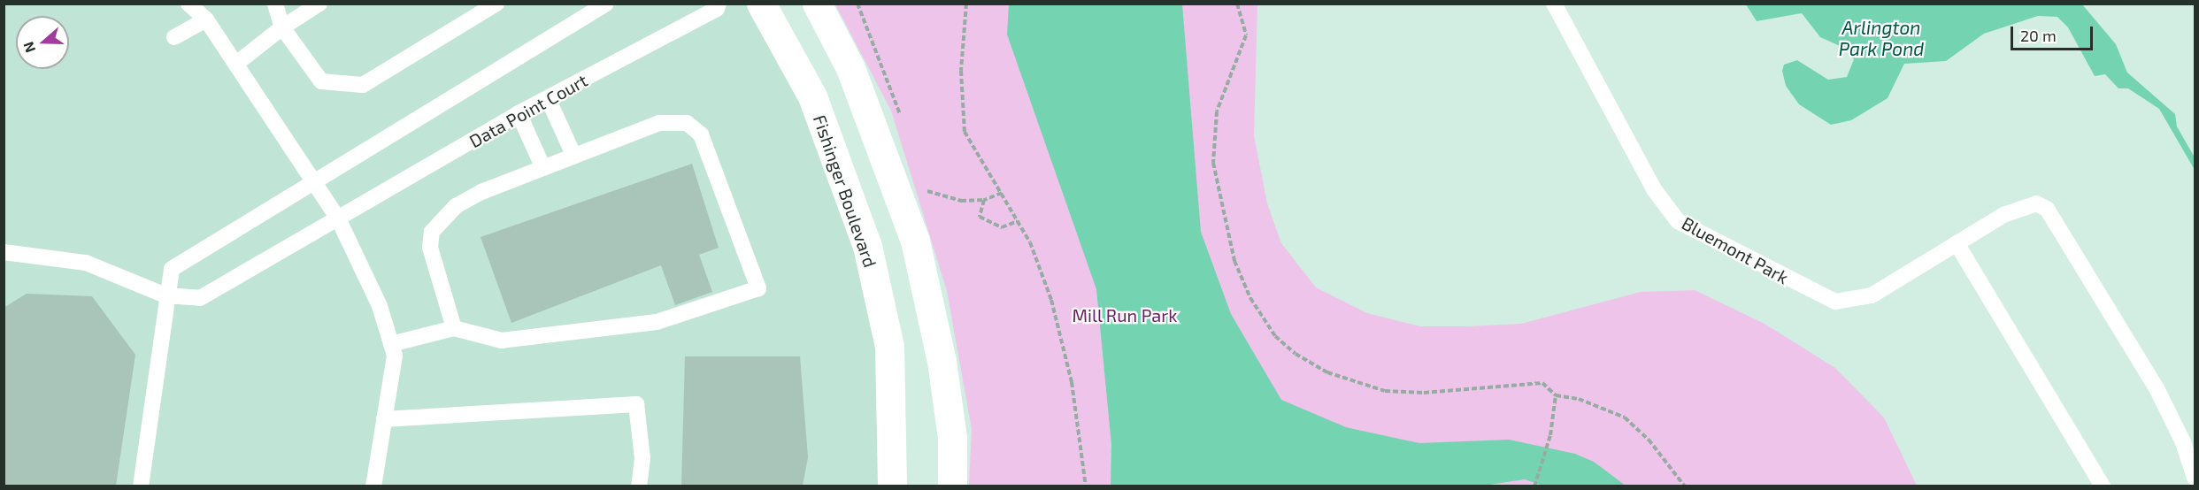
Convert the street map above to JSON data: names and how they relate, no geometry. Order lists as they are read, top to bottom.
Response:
{
  "streets": {
    "main road": ["Fishinger Boulevard"],
    "lane": ["Data Point Court", "Bluemont Park"]
  },
  "water": ["Arlington Park Pond"],
  "parks": ["Mill Run Park"],
  "scale_bar": "20 m",
  "north": "left"
}
